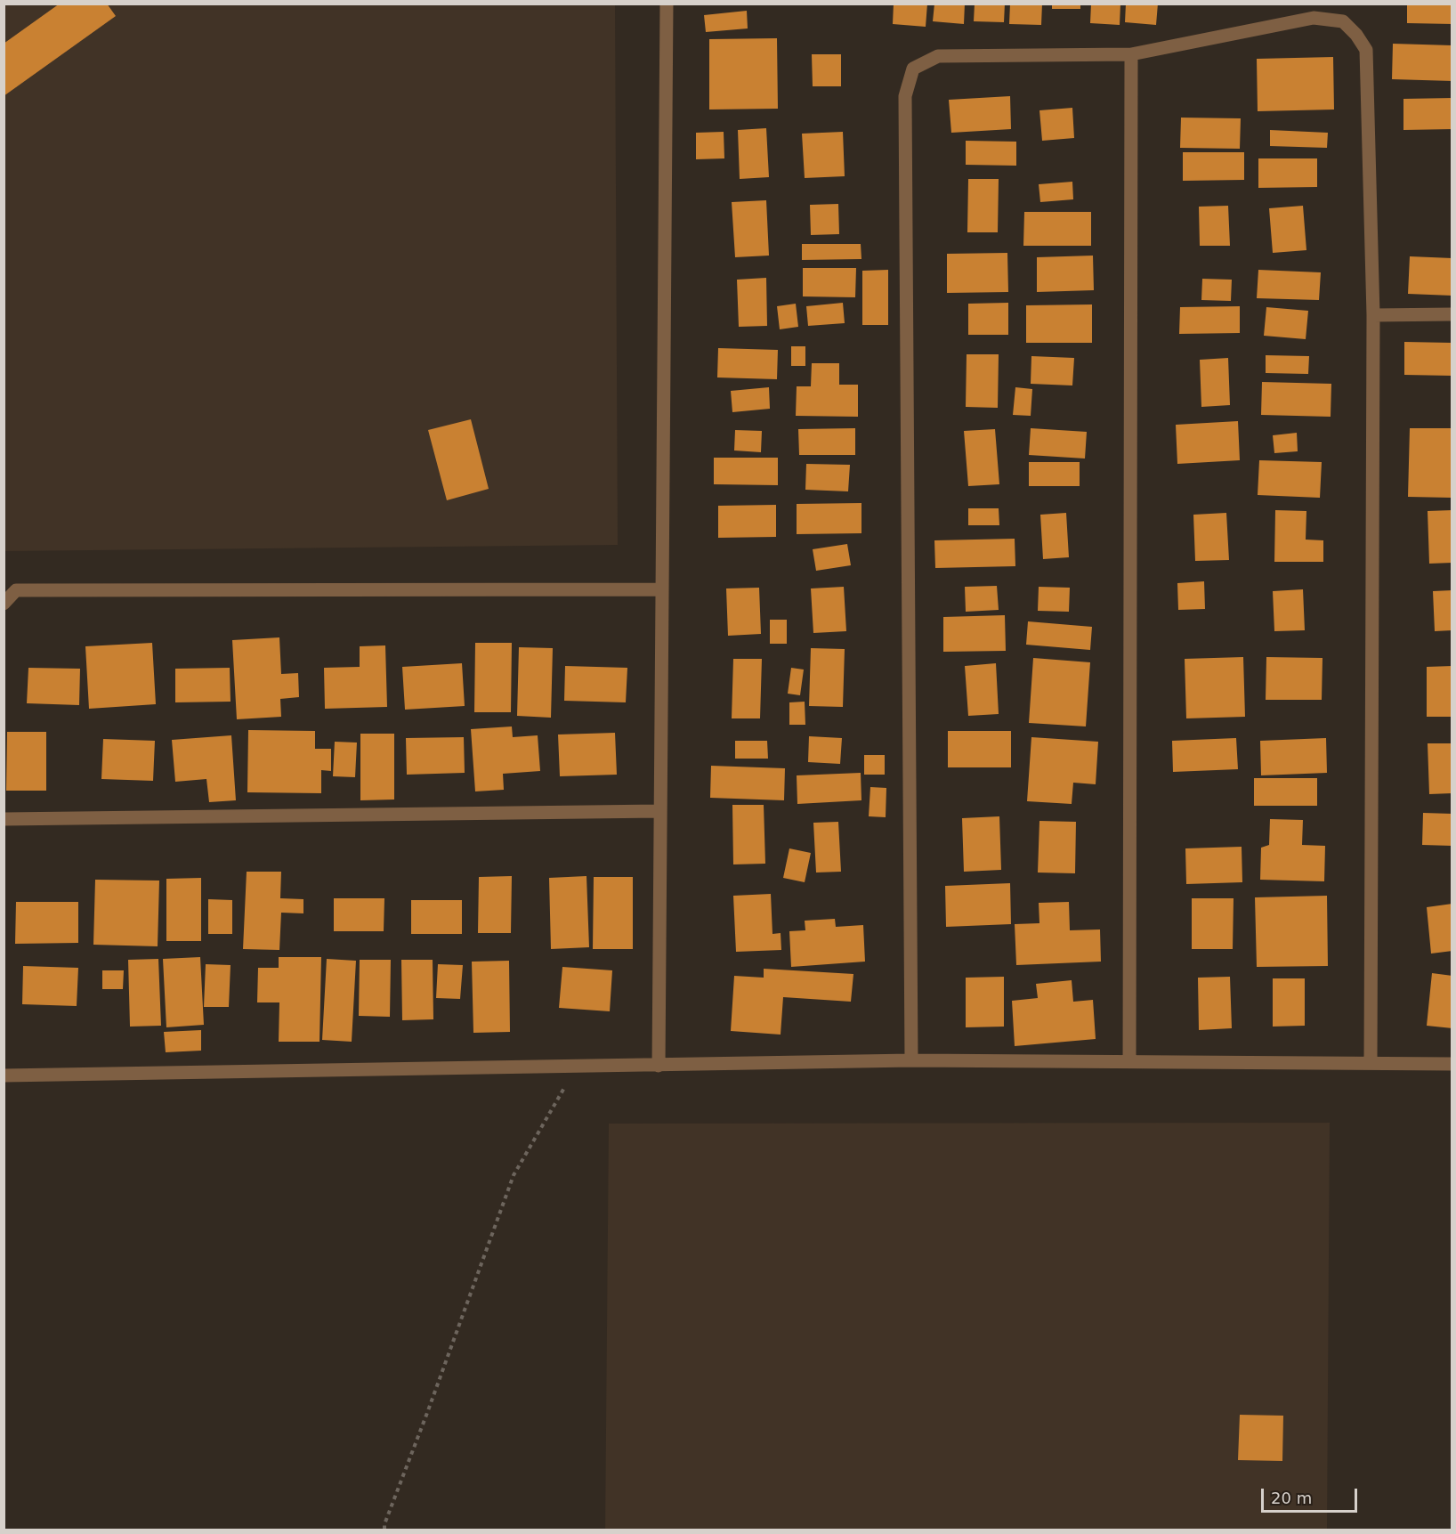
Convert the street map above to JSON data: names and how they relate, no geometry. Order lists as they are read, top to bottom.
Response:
{
  "scale_bar": "20 m"
}
